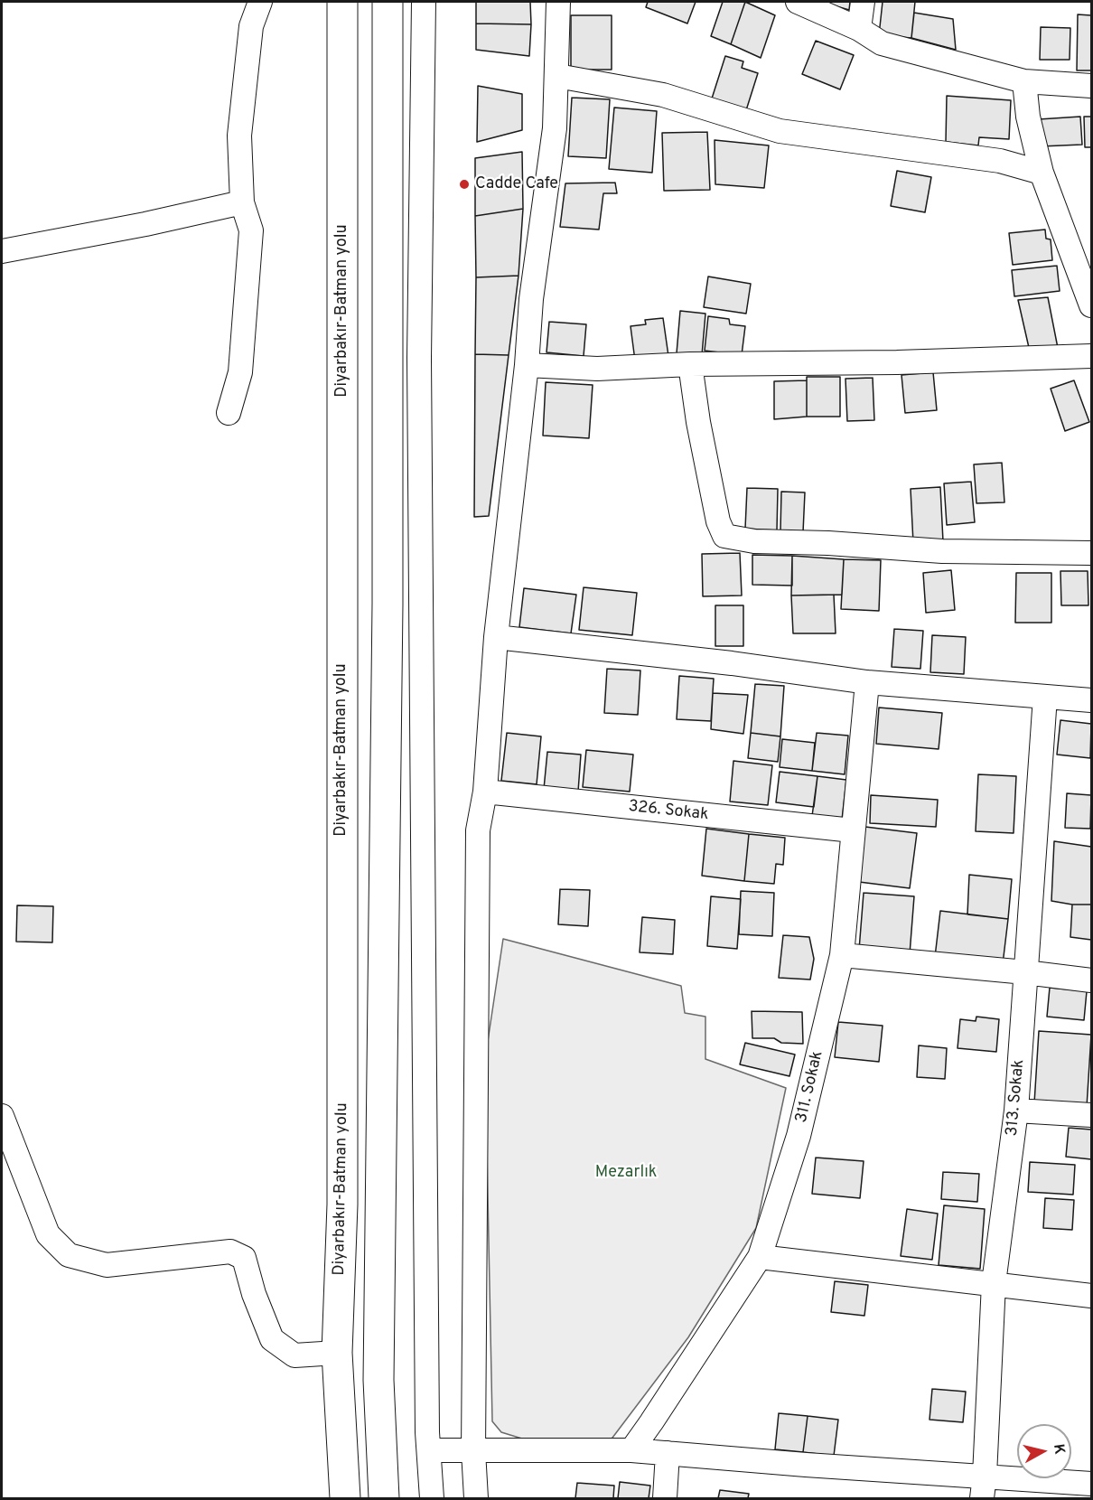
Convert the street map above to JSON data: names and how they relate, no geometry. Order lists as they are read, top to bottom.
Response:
{
  "streets": {
    "highway": ["Diyarbakır-Batman yolu"],
    "street": ["326. Sokak", "311. Sokak", "313. Sokak"]
  },
  "crossings": [
    ["326. Sokak", "311. Sokak"]
  ],
  "parks": ["Mezarlık"],
  "places": ["Cadde Cafe"],
  "north": "right"
}
